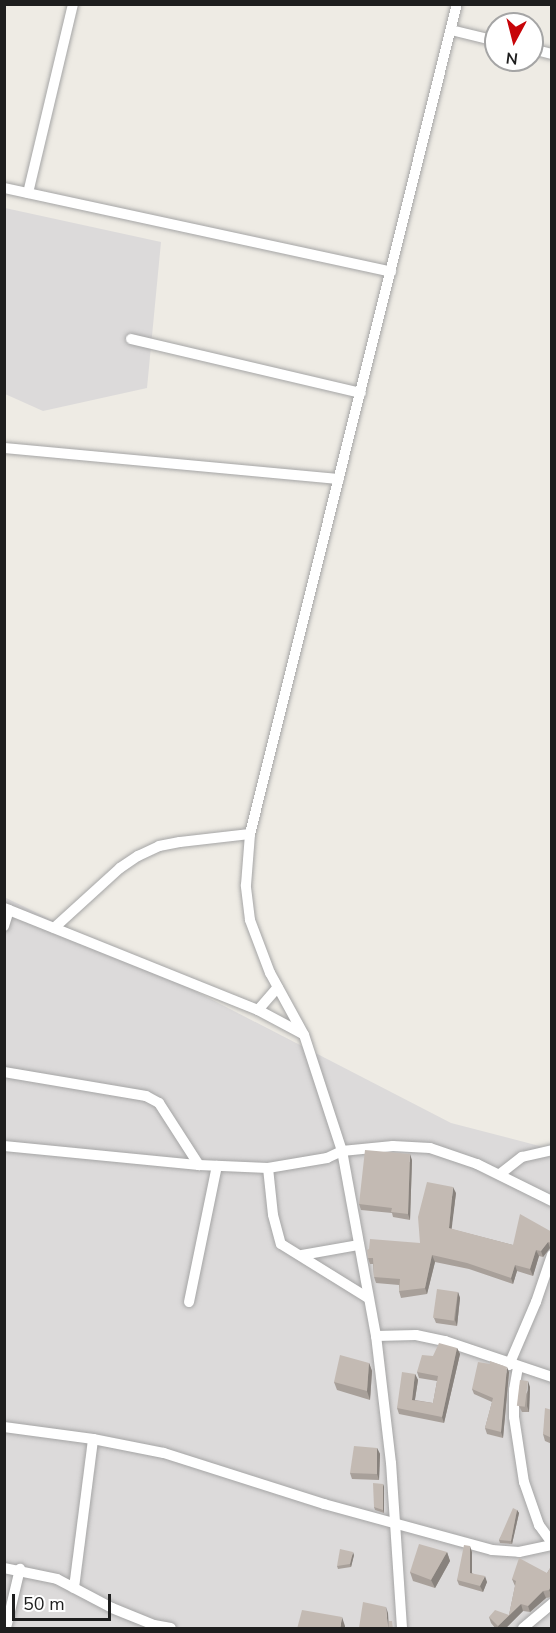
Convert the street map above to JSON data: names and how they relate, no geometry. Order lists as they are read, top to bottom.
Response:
{
  "scale_bar": "50 m",
  "north": "bottom"
}
